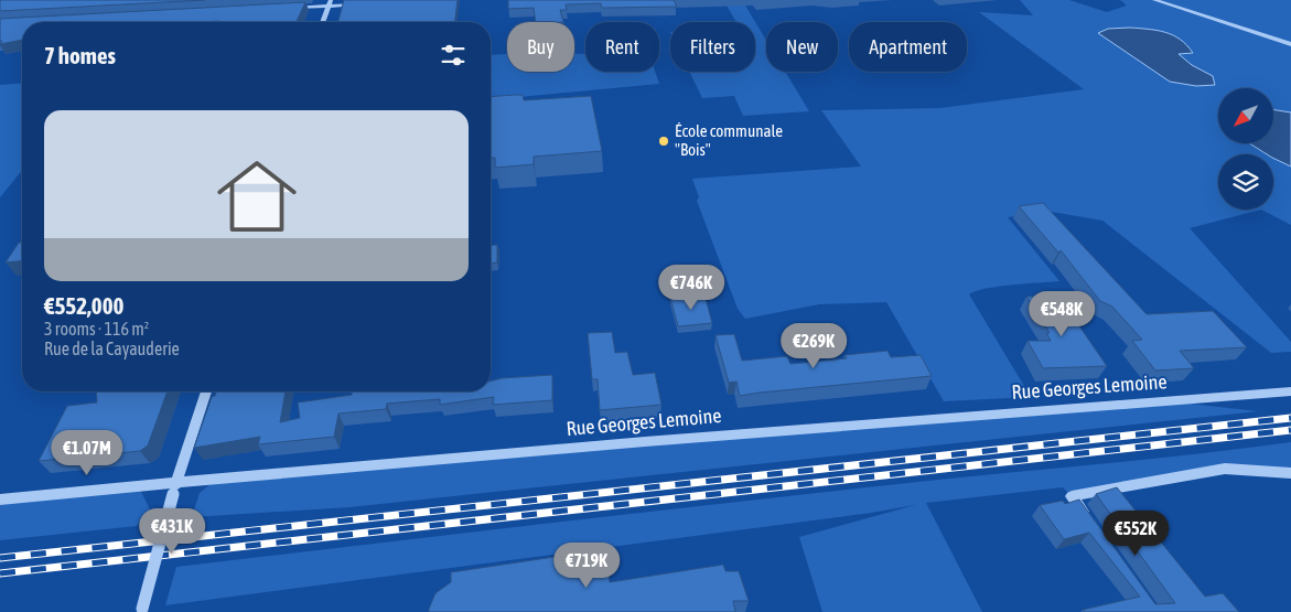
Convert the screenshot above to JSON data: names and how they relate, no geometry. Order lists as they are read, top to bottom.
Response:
{
  "streets": {
    "street": ["Rue Georges Lemoine"]
  },
  "places": ["École communale \"Bois\""],
  "north": "bottom left",
  "page": {
    "chip": [
      "Buy",
      "Rent",
      "Filters",
      "New",
      "Apartment"
    ],
    "heading": "7 homes",
    "list": [
      {
        "name": "€552,000",
        "note": "3 rooms · 116 m² · Rue de la Cayauderie"
      }
    ],
    "price": [
      "€746K",
      "€548K",
      "€269K",
      "€1.07M",
      "€431K",
      "€552K",
      "€719K"
    ]
  }
}
